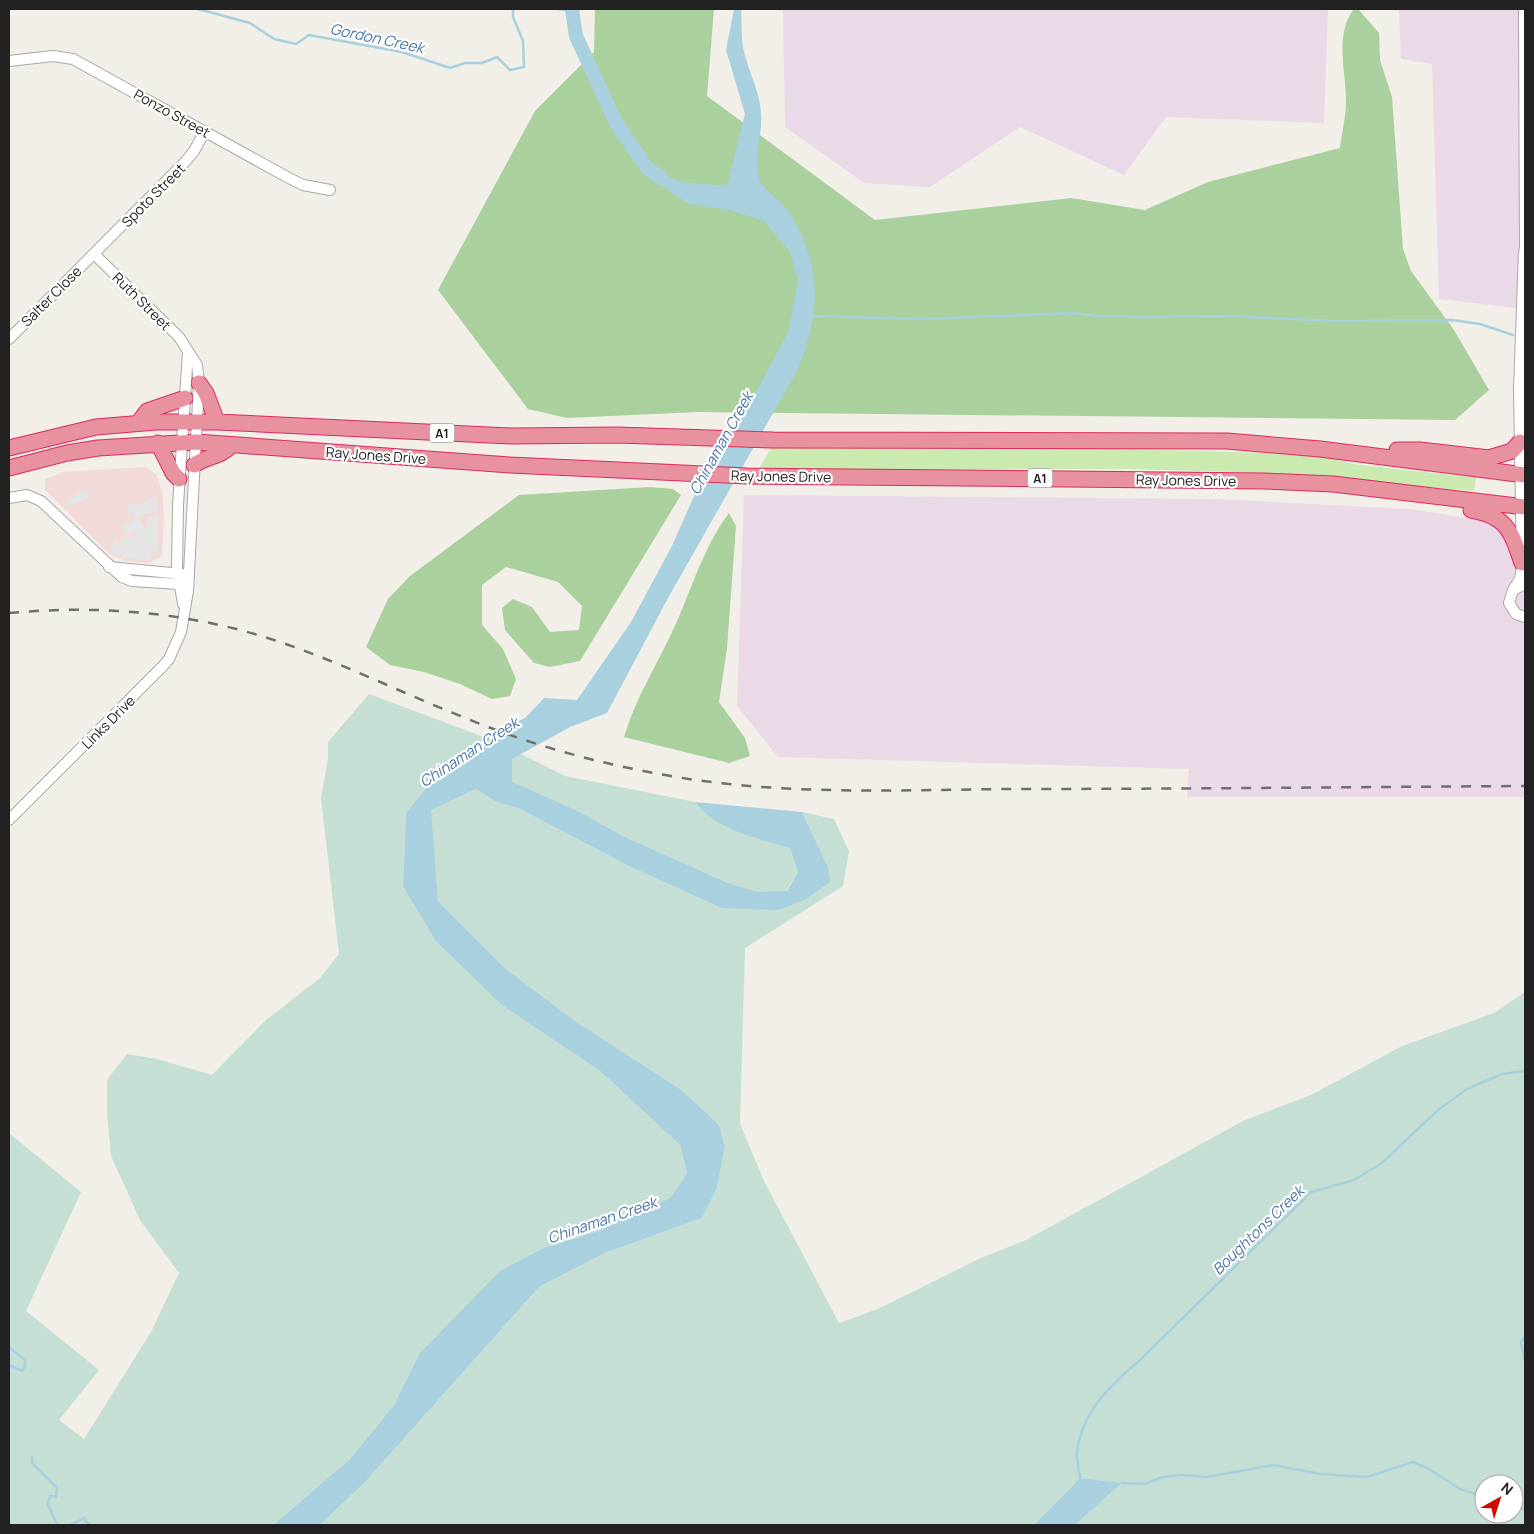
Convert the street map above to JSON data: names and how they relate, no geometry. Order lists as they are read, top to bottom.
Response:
{
  "streets": {
    "highway": ["A1", "Ray Jones Drive"],
    "street": [
      "Ponzo Street",
      "Spoto Street",
      "Salter Close",
      "Ruth Street",
      "Links Drive"
    ]
  },
  "crossings": [
    ["Ponzo Street", "Spoto Street"],
    ["Spoto Street", "Salter Close"],
    ["Spoto Street", "Ruth Street"],
    ["Salter Close", "Ruth Street"],
    ["Ruth Street", "Ray Jones Drive"],
    ["Ruth Street", "Links Drive"],
    ["Ray Jones Drive", "Links Drive"]
  ],
  "water": ["Gordon Creek", "Chinaman Creek", "Boughtons Creek"],
  "north": "top right"
}
